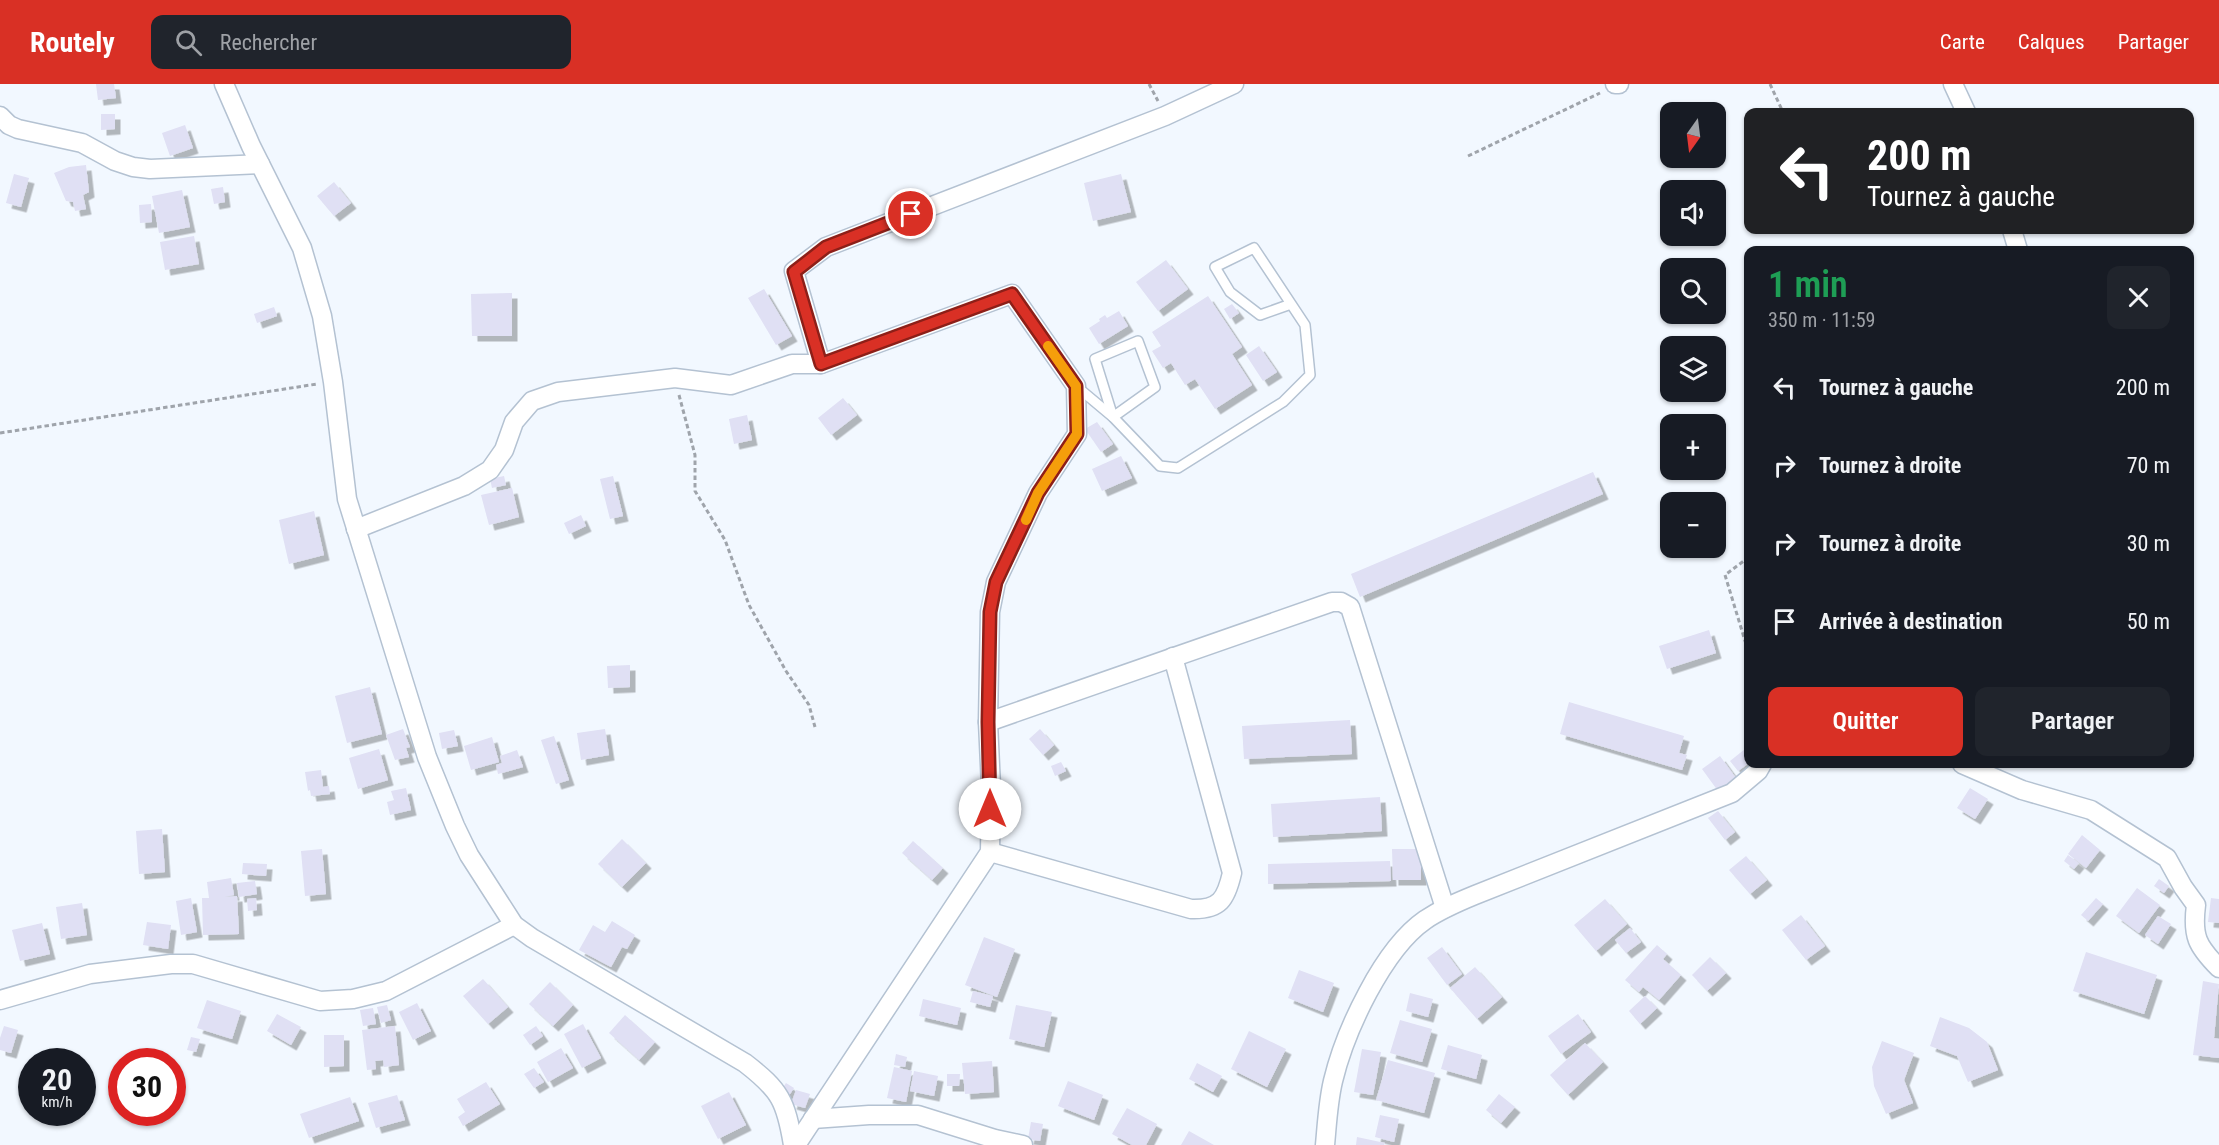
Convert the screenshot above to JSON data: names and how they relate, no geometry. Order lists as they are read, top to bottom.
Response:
{
  "north": "bottom",
  "page": {
    "header": "Routely",
    "search": "Rechercher",
    "nav": ["Carte", "Calques", "Partager"],
    "map_buttons": ["+", "−"],
    "turn": ["200 m", "Tournez à gauche"],
    "heading": ["1 min", "350 m · 11:59"],
    "list": [
      {
        "name": "Tournez à gauche",
        "value": "200 m"
      },
      {
        "name": "Tournez à droite",
        "value": "70 m"
      },
      {
        "name": "Tournez à droite",
        "value": "30 m"
      },
      {
        "name": "Arrivée à destination",
        "value": "50 m"
      }
    ],
    "buttons": ["Quitter", "Partager"],
    "speed": "20 km/h",
    "limit": "30"
  }
}
